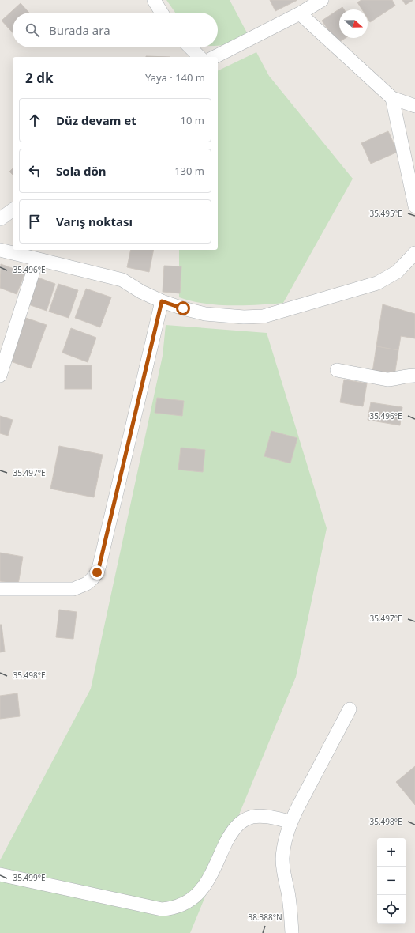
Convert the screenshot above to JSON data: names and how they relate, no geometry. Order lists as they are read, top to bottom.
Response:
{
  "north": "right",
  "page": {
    "search": "Burada ara",
    "heading": ["2 dk", "Yaya · 140 m"],
    "list": [
      ["Düz devam et", "10 m"],
      ["Sola dön", "130 m"],
      "Varış noktası"
    ],
    "map_buttons": ["+", "−"]
  },
  "coordinates": [
    "35.495°E",
    "35.496°E",
    "35.497°E",
    "35.498°E",
    "35.499°E",
    "38.388°N"
  ]
}
